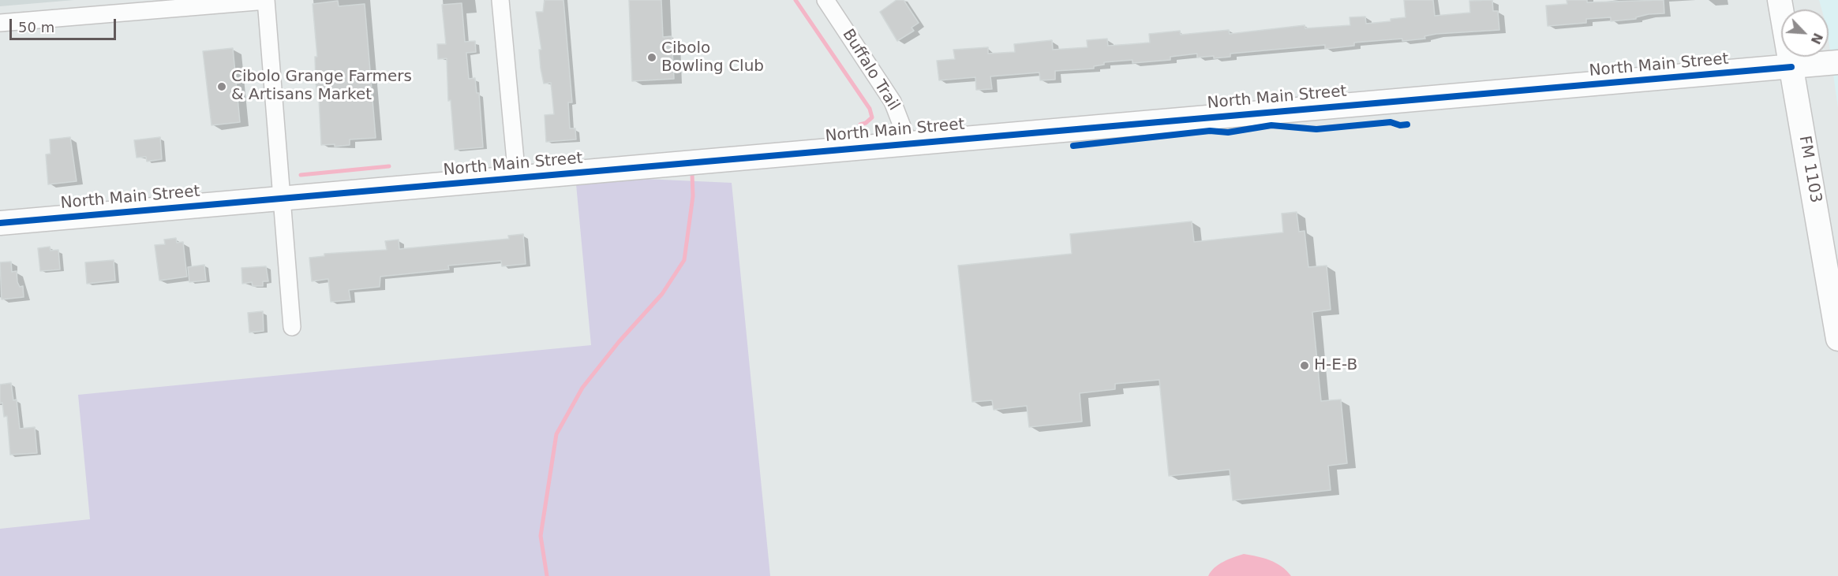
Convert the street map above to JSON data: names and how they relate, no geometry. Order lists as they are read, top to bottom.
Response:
{
  "streets": {
    "street": ["North Main Street", "Buffalo Trail", "FM 1103"]
  },
  "crossings": [
    ["North Main Street", "Buffalo Trail"],
    ["North Main Street", "FM 1103"]
  ],
  "places": ["Cibolo Bowling Club", "Cibolo Grange Farmers & Artisans Market", "H-E-B"],
  "scale_bar": "50 m",
  "north": "bottom right"
}
